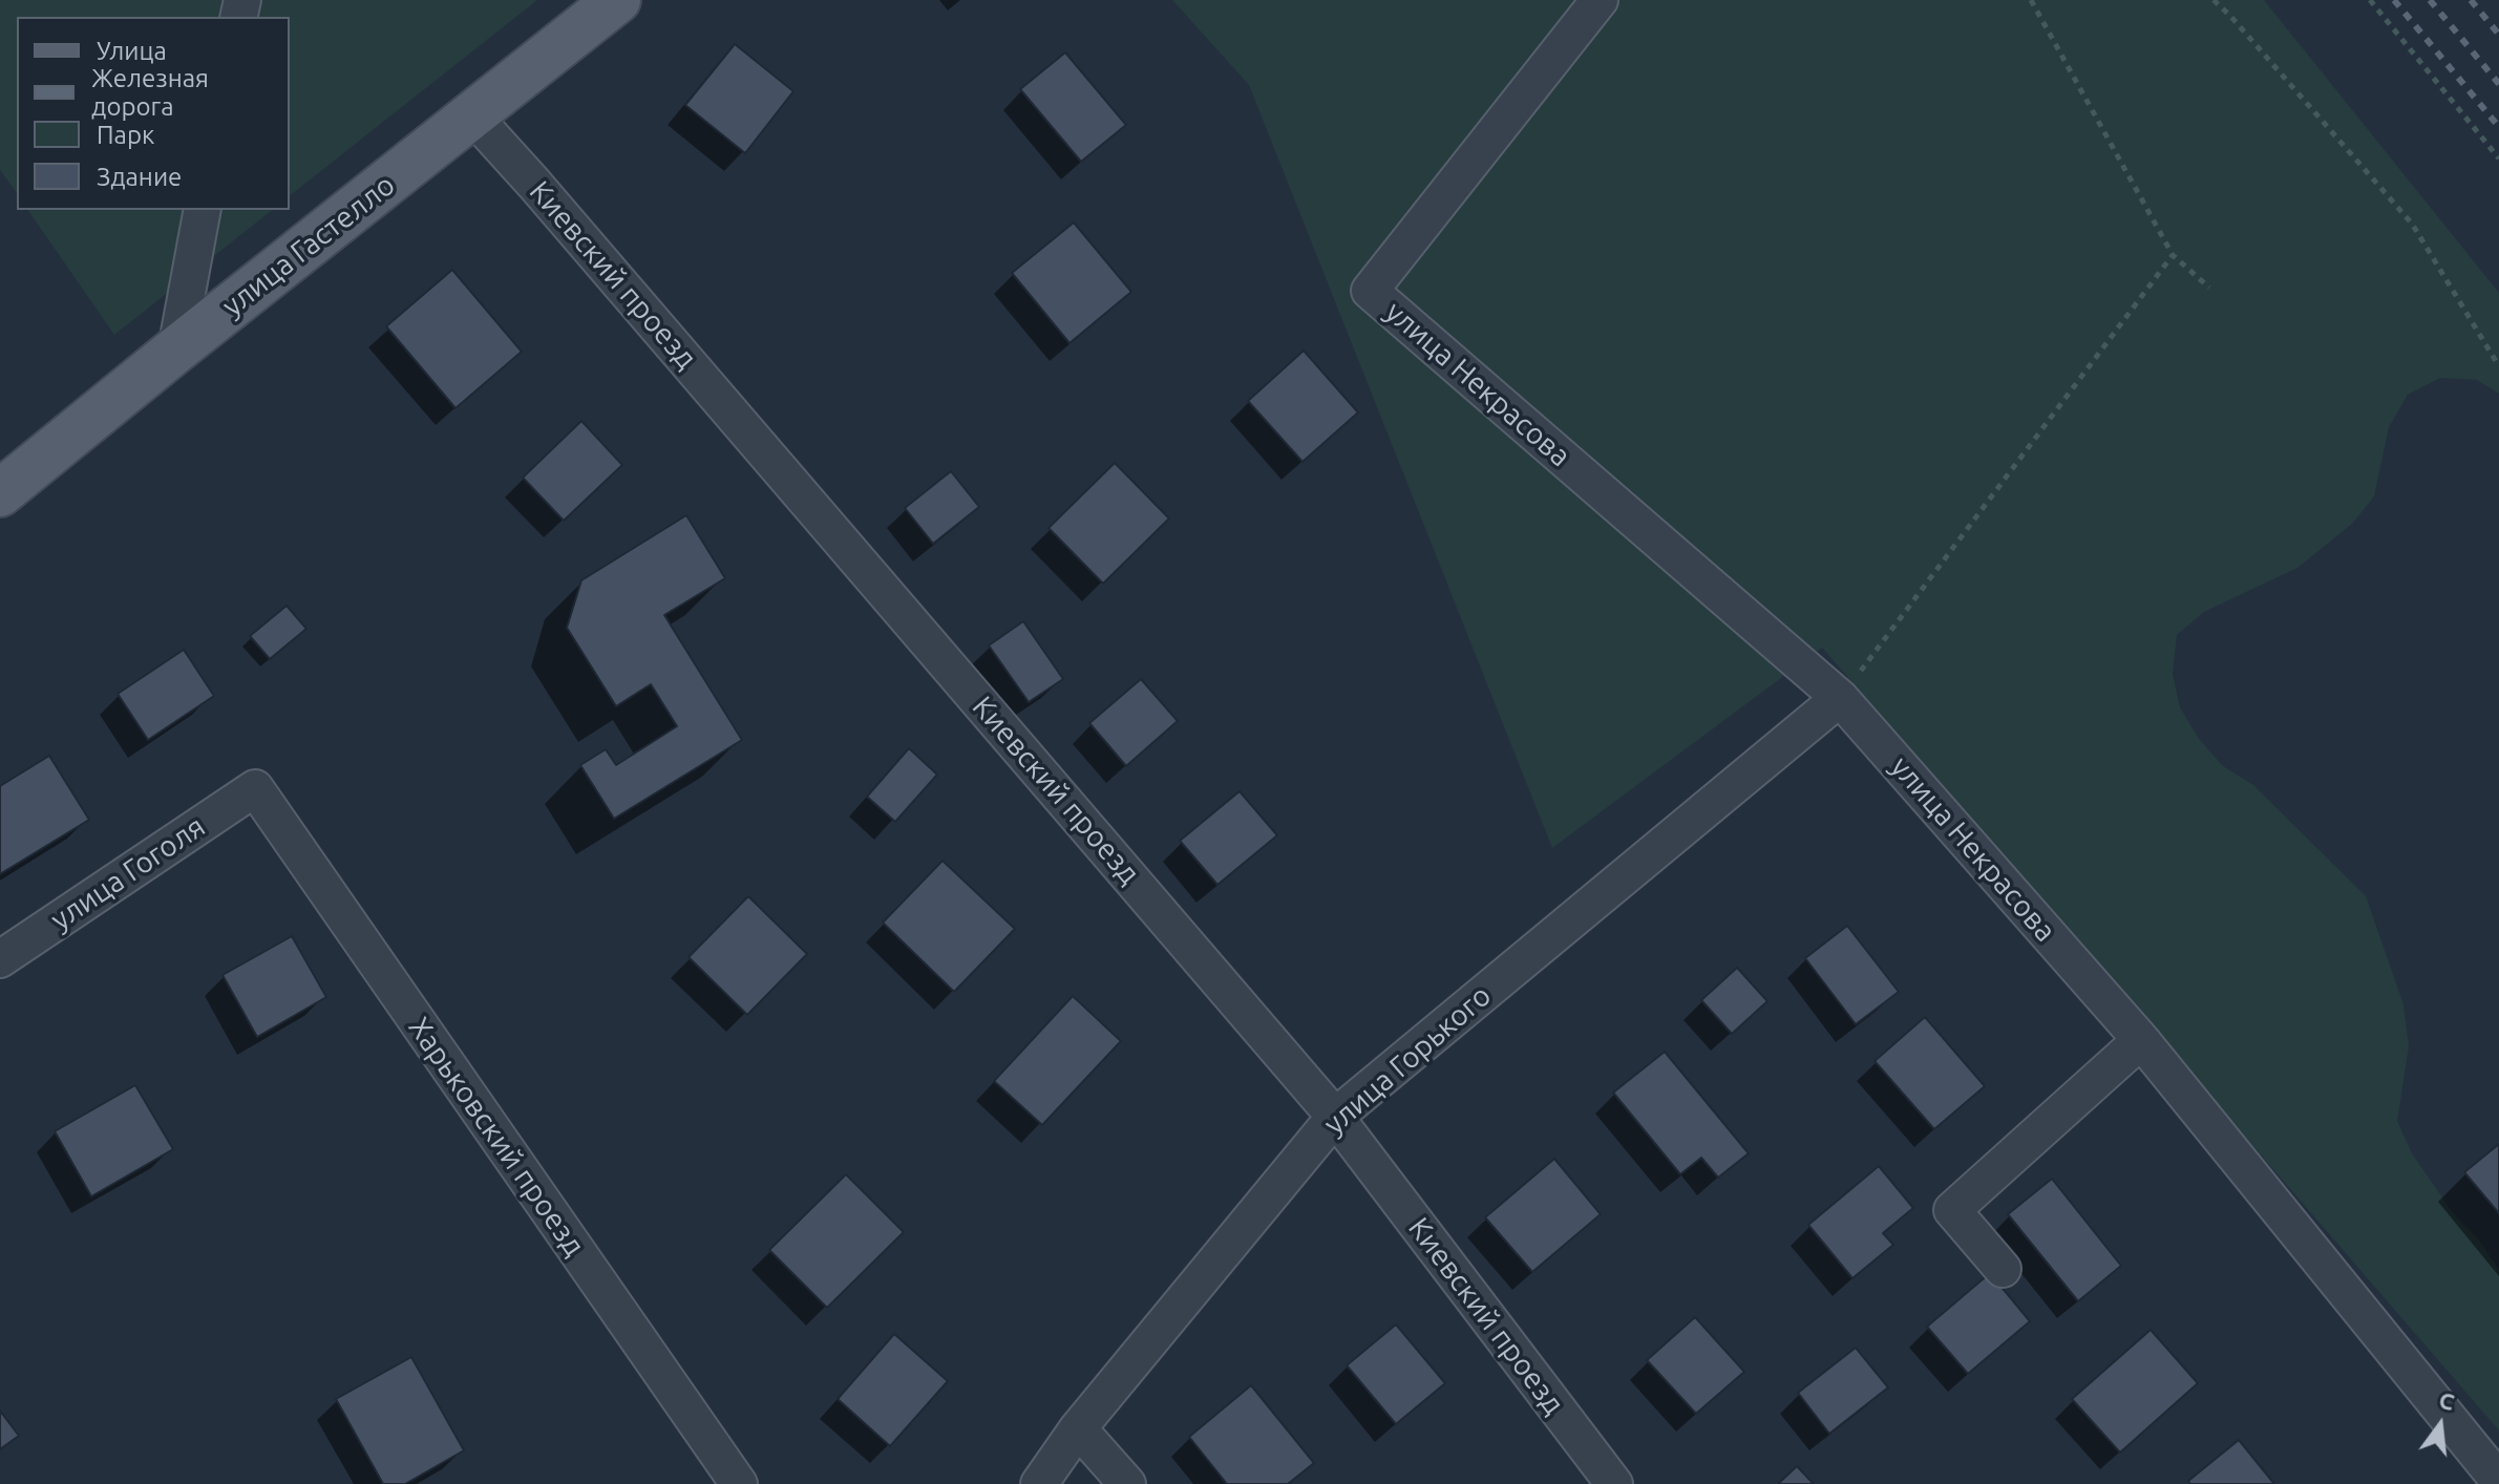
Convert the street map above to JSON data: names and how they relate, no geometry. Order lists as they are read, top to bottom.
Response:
{
  "streets": {
    "main road": ["улица Гастелло"],
    "street": [
      "Киевский проезд",
      "улица Некрасова",
      "улица Гоголя",
      "улица Горького",
      "Харьковский проезд"
    ]
  },
  "crossings": [
    ["улица Гастелло", "Киевский проезд"],
    ["Киевский проезд", "улица Горького"],
    ["улица Некрасова", "улица Горького"],
    ["улица Гоголя", "Харьковский проезд"]
  ],
  "legend": [
    "Улица",
    "Железная дорога",
    "Парк",
    "Здание"
  ],
  "north": "top"
}
